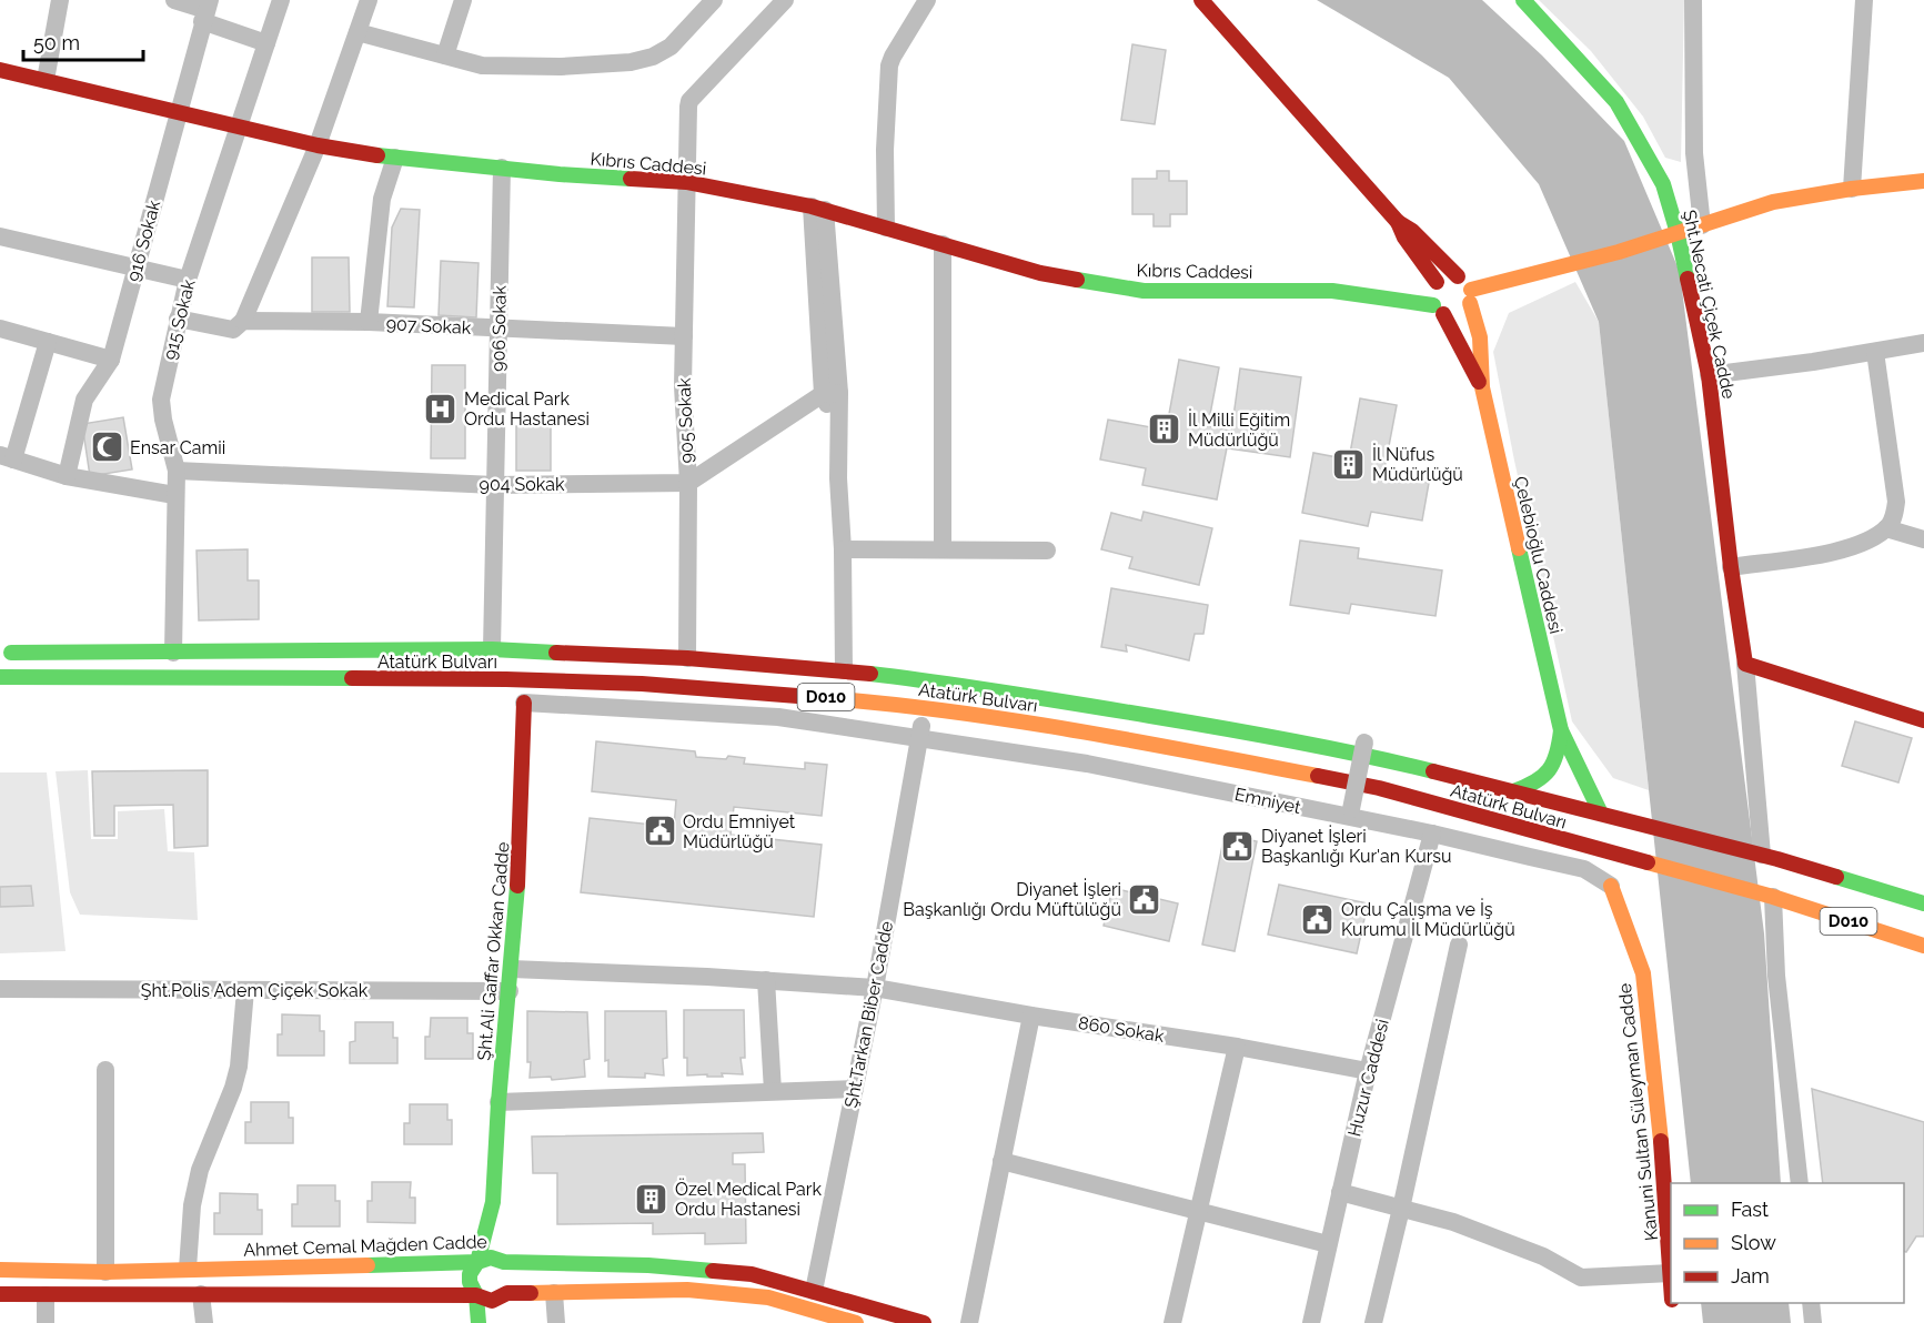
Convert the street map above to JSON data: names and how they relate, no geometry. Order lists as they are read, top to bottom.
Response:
{
  "streets": {
    "main road": [
      "Kıbrıs Caddesi",
      "Şht.Necati Çiçek Cadde",
      "Çelebioğlu Caddesi",
      "Atatürk Bulvarı",
      "D010",
      "Şht.Ali Gaffar Okkan Cadde",
      "Kanuni Sultan Süleyman Cadde",
      "Ahmet Cemal Mağden Cadde"
    ],
    "street": [
      "916 Sokak",
      "915 Sokak",
      "907 Sokak",
      "906 Sokak",
      "905 Sokak",
      "904 Sokak",
      "Emniyet",
      "Şht.Polis Adem Çiçek Sokak",
      "Şht.Tarkan Biber Cadde",
      "860 Sokak",
      "Huzur Caddesi"
    ]
  },
  "crossings": [
    ["Kıbrıs Caddesi", "916 Sokak"],
    ["Kıbrıs Caddesi", "915 Sokak"],
    ["Kıbrıs Caddesi", "906 Sokak"],
    ["Kıbrıs Caddesi", "905 Sokak"],
    ["Kıbrıs Caddesi", "Çelebioğlu Caddesi"],
    ["915 Sokak", "907 Sokak"],
    ["915 Sokak", "904 Sokak"],
    ["915 Sokak", "Atatürk Bulvarı"],
    ["907 Sokak", "906 Sokak"],
    ["907 Sokak", "905 Sokak"],
    ["906 Sokak", "904 Sokak"],
    ["906 Sokak", "Atatürk Bulvarı"],
    ["905 Sokak", "904 Sokak"],
    ["905 Sokak", "Atatürk Bulvarı"],
    ["Atatürk Bulvarı", "Şht.Tarkan Biber Cadde"],
    ["Emniyet", "Şht.Ali Gaffar Okkan Cadde"],
    ["Emniyet", "Şht.Tarkan Biber Cadde"],
    ["Emniyet", "Huzur Caddesi"],
    ["Emniyet", "Kanuni Sultan Süleyman Cadde"],
    ["Şht.Ali Gaffar Okkan Cadde", "Şht.Polis Adem Çiçek Sokak"],
    ["Şht.Ali Gaffar Okkan Cadde", "860 Sokak"],
    ["Şht.Ali Gaffar Okkan Cadde", "Ahmet Cemal Mağden Cadde"],
    ["Şht.Tarkan Biber Cadde", "860 Sokak"],
    ["Şht.Tarkan Biber Cadde", "Ahmet Cemal Mağden Cadde"],
    ["860 Sokak", "Huzur Caddesi"]
  ],
  "places": {
    "hospital": ["Medical Park Ordu Hastanesi"],
    "building": ["İl Milli Eğitim Müdürlüğü", "İl Nüfus Müdürlüğü", "Özel Medical Park Ordu Hastanesi"],
    "mosque": ["Ensar Camii"],
    "public building": [
      "Ordu Emniyet Müdürlüğü",
      "Diyanet İşleri Başkanlığı Kur'an Kursu",
      "Diyanet İşleri Başkanlığı Ordu Müftülüğü",
      "Ordu Çalışma ve İş Kurumu İl Müdürlüğü"
    ]
  },
  "legend": ["Fast", "Slow", "Jam"],
  "scale_bar": "50 m"
}
